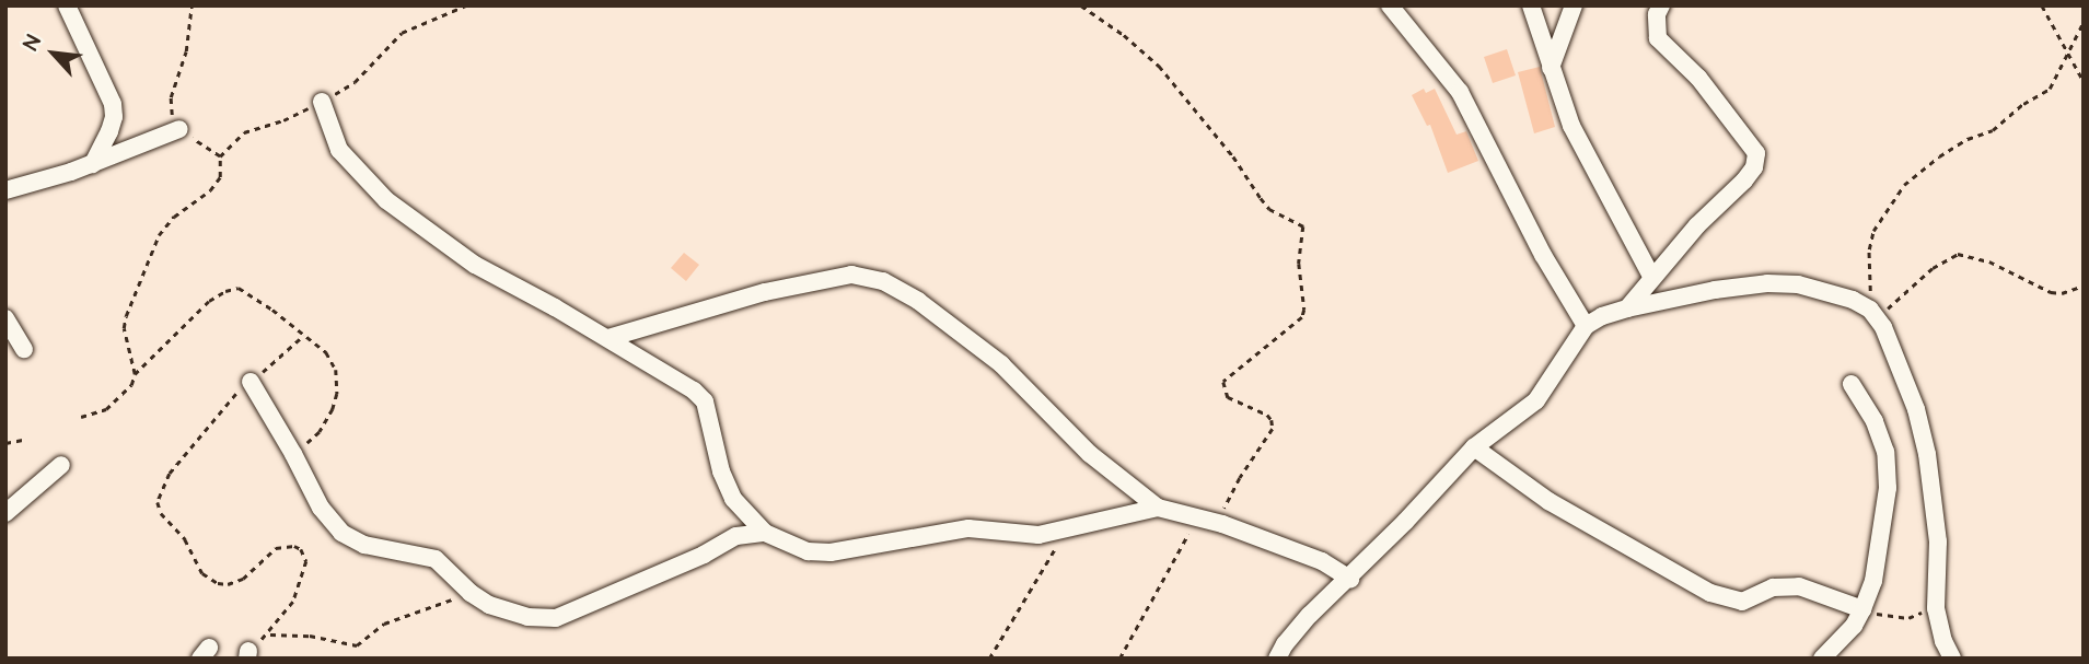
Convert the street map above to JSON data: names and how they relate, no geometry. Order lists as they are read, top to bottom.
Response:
{
  "north": "top left"
}
